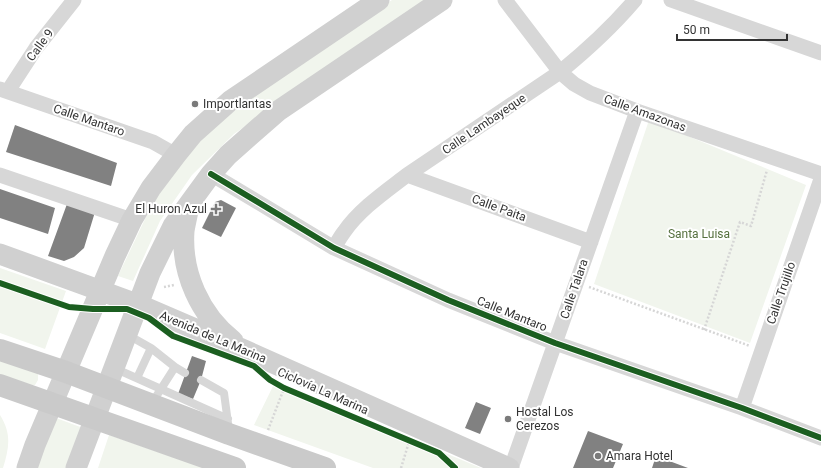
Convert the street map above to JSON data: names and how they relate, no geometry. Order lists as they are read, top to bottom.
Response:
{
  "streets": {
    "main road": ["Avenida de La Marina"],
    "street": [
      "Calle 9",
      "Calle Amazonas",
      "Calle Mantaro",
      "Calle Lambayeque",
      "Calle Paita",
      "Calle Talara",
      "Calle Trujillo"
    ],
    "cycle path": ["Ciclovía La Marina"]
  },
  "crossings": [
    ["Calle 9", "Calle Mantaro"],
    ["Calle Amazonas", "Calle Lambayeque"],
    ["Calle Amazonas", "Calle Talara"],
    ["Calle Mantaro", "Calle Lambayeque"],
    ["Calle Mantaro", "Calle Talara"],
    ["Calle Mantaro", "Calle Trujillo"],
    ["Calle Lambayeque", "Calle Paita"],
    ["Calle Paita", "Calle Talara"],
    ["Calle Talara", "Avenida de La Marina"],
    ["Avenida de La Marina", "Ciclovía La Marina"]
  ],
  "parks": ["Santa Luisa"],
  "places": {
    "other": ["Importlantas", "Hostal Los Cerezos", "Amara Hotel"],
    "health": ["El Huron Azul"]
  },
  "scale_bar": "50 m"
}
